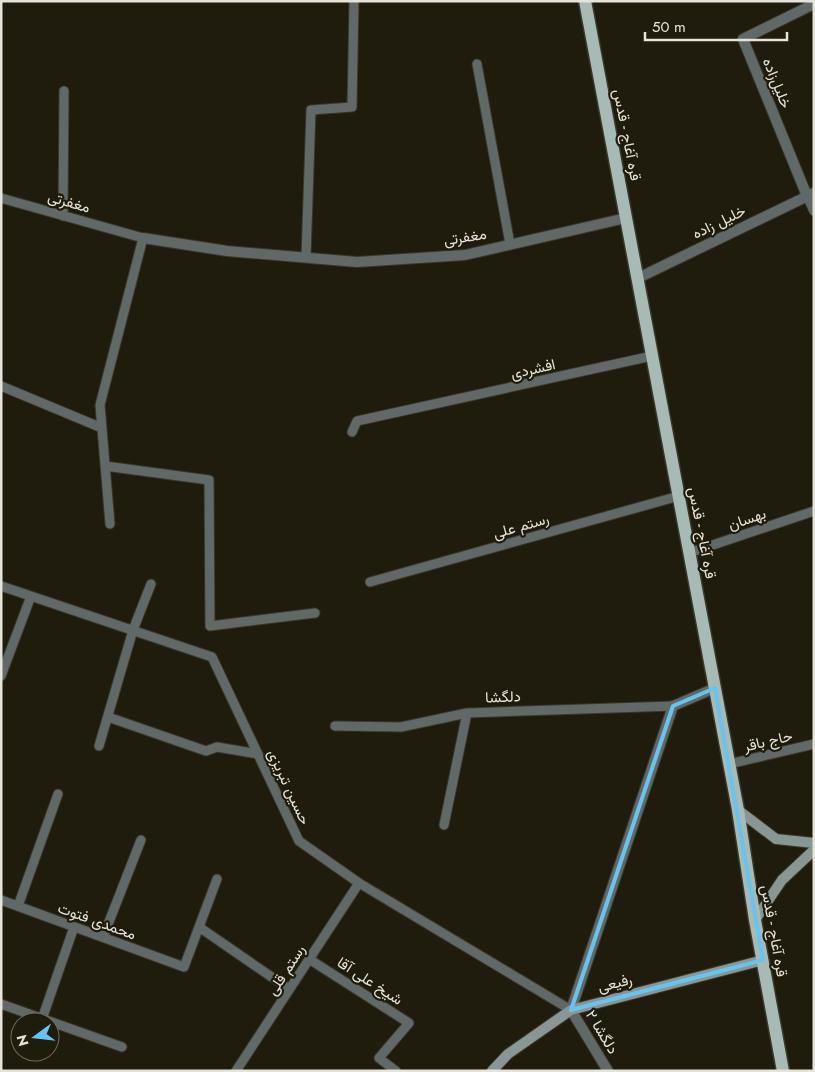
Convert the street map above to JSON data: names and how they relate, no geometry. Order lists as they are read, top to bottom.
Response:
{
  "streets": {
    "main road": ["قره آغاج - قدس", "رفیعی"],
    "street": [
      "خلیل‌زاده",
      "مغفرتی",
      "خلیل زاده",
      "دلگشا",
      "دلگشا ۲"
    ],
    "lane": [
      "افشردی",
      "بهسان",
      "رستم علی",
      "حاج باقر",
      "حسین تبریزی",
      "محمدی فتوت",
      "رستم قلی",
      "شیخ علی آقا"
    ]
  },
  "crossings": [
    ["خلیل‌زاده", "خلیل زاده"],
    ["قره آغاج - قدس", "مغفرتی"],
    ["قره آغاج - قدس", "خلیل زاده"],
    ["قره آغاج - قدس", "افشردی"],
    ["قره آغاج - قدس", "بهسان"],
    ["قره آغاج - قدس", "رستم علی"],
    ["قره آغاج - قدس", "دلگشا"],
    ["قره آغاج - قدس", "حاج باقر"],
    ["قره آغاج - قدس", "رفیعی"],
    ["حسین تبریزی", "رستم قلی"],
    ["حسین تبریزی", "رفیعی"],
    ["حسین تبریزی", "دلگشا ۲"],
    ["رستم قلی", "شیخ علی آقا"],
    ["رفیعی", "دلگشا ۲"]
  ],
  "scale_bar": "50 m",
  "north": "left"
}
